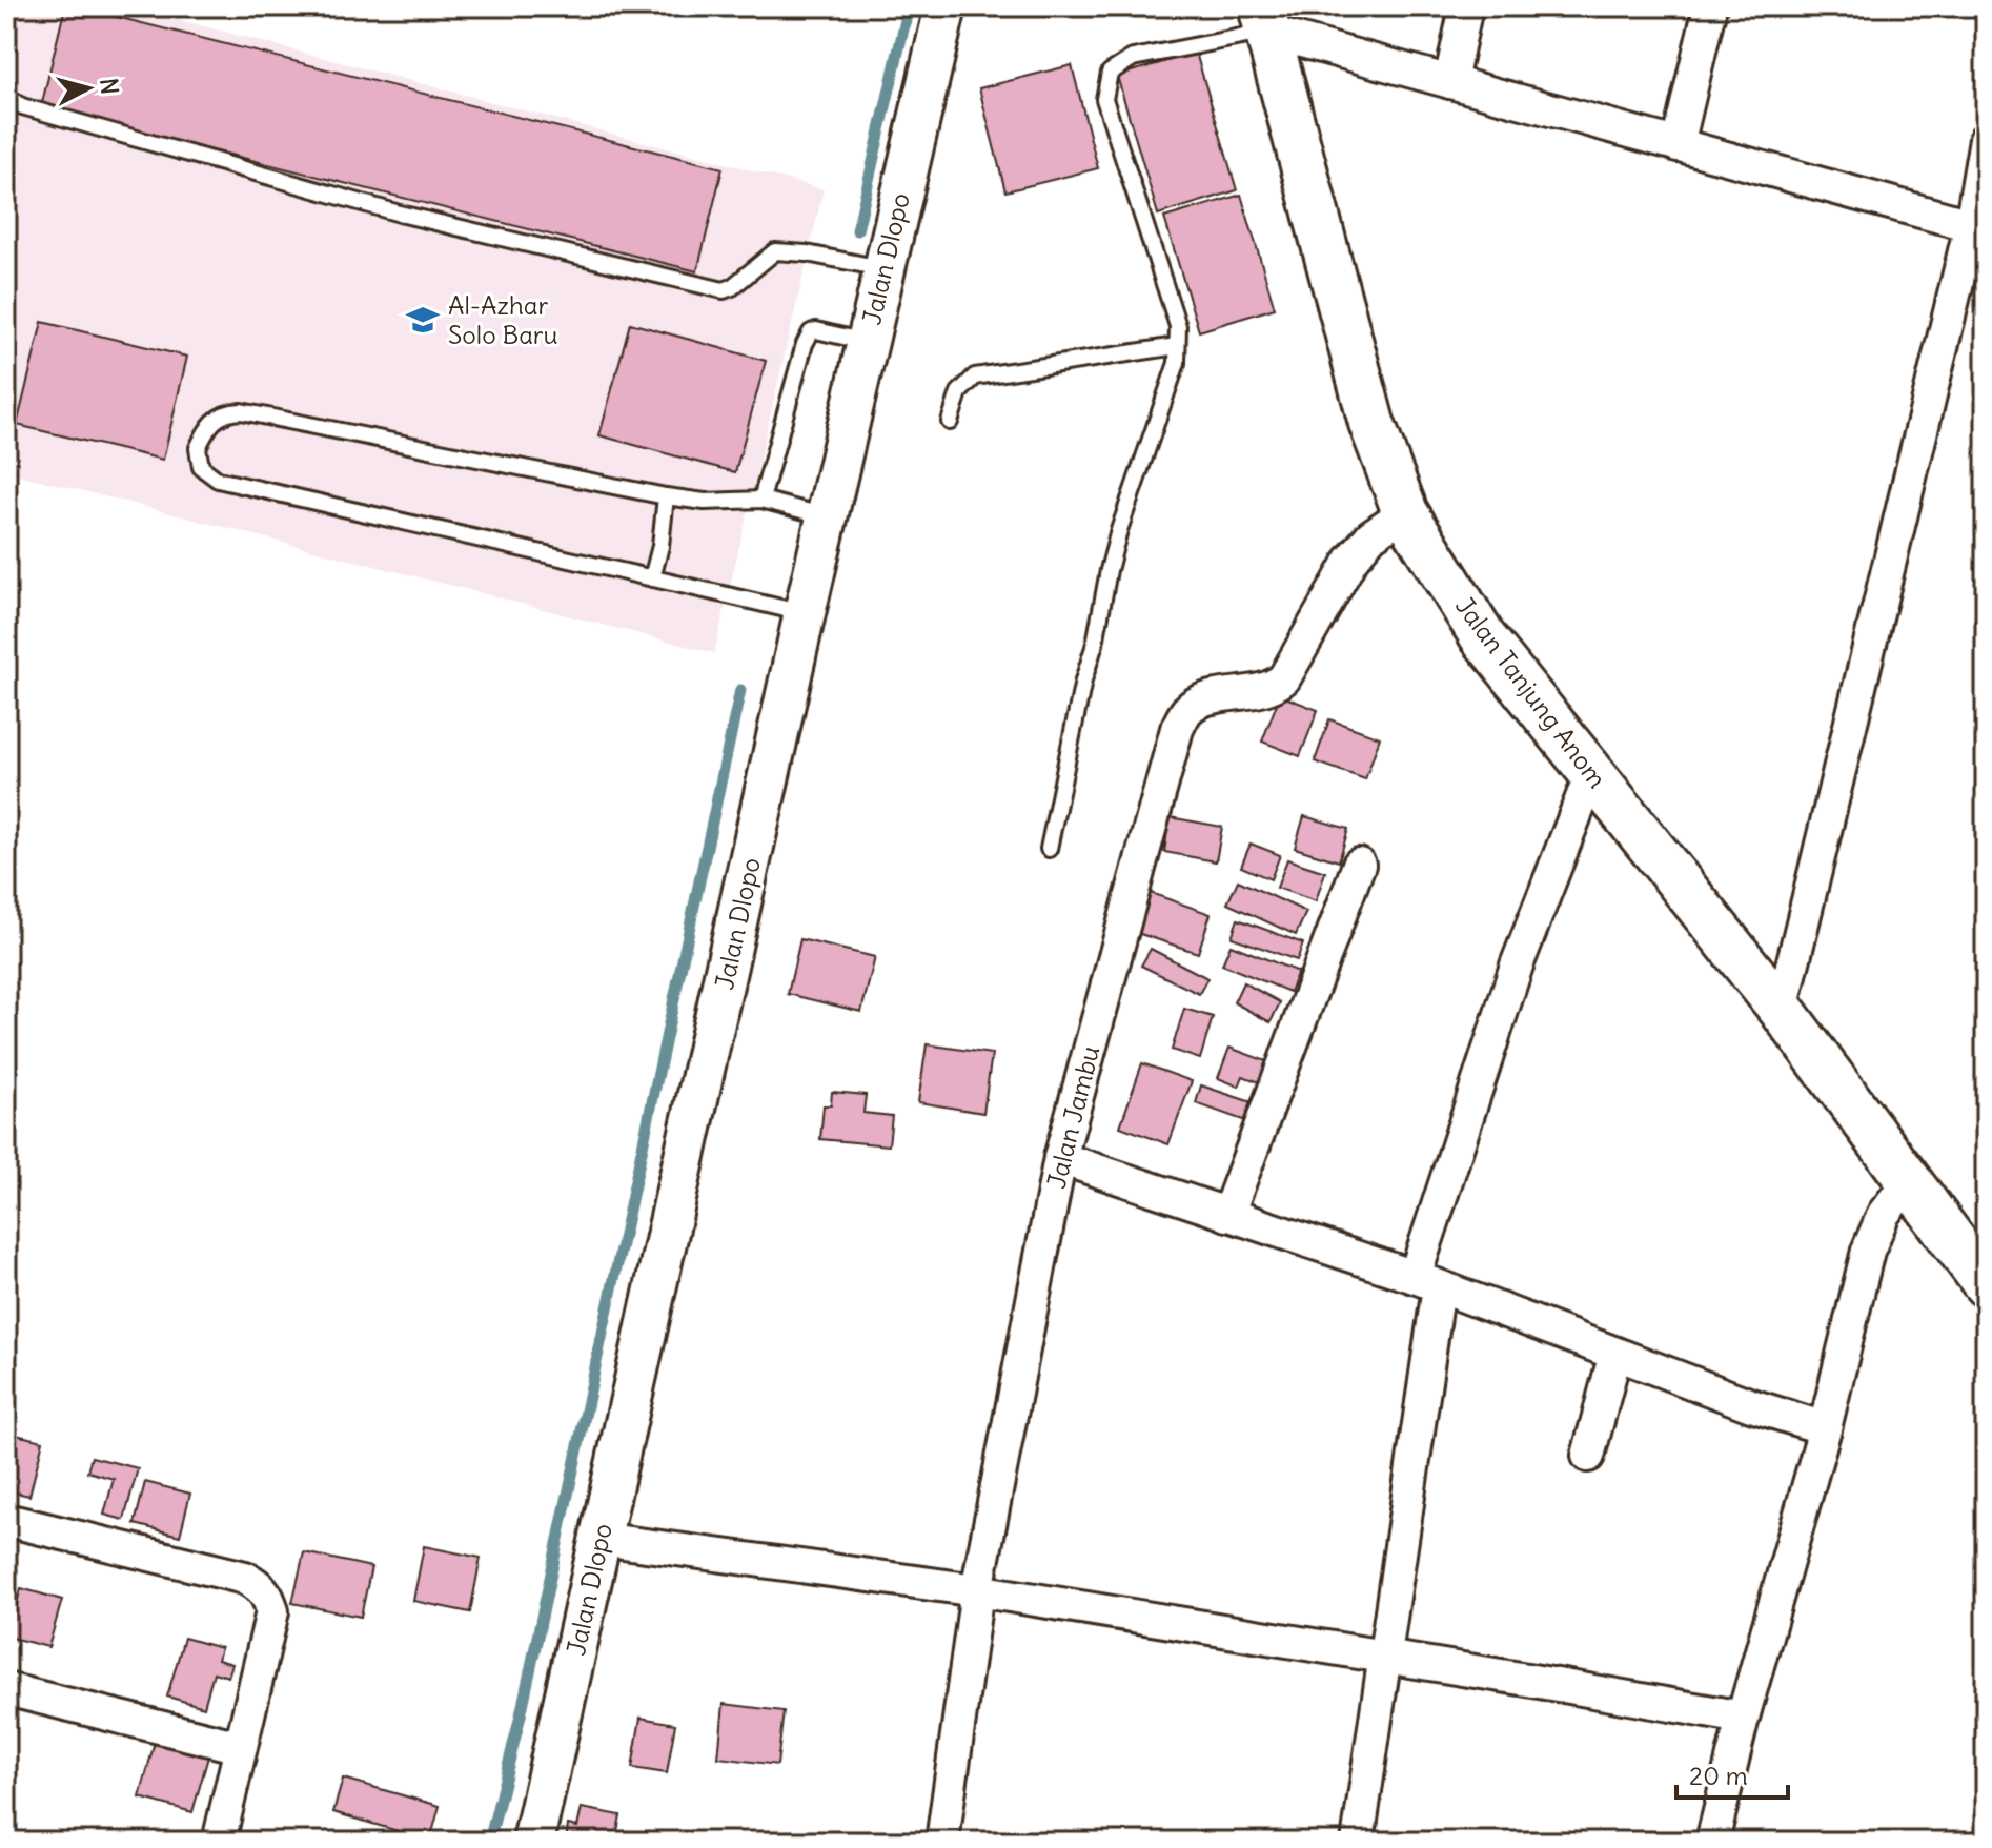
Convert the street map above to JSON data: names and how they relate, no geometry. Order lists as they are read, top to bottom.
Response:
{
  "streets": {
    "main road": ["Jalan Tanjung Anom"],
    "street": ["Jalan Dlopo", "Jalan Jambu"]
  },
  "crossings": [
    ["Jalan Tanjung Anom", "Jalan Jambu"]
  ],
  "places": {
    "school or university": ["Al-Azhar Solo Baru"]
  },
  "scale_bar": "20 m",
  "north": "right"
}
